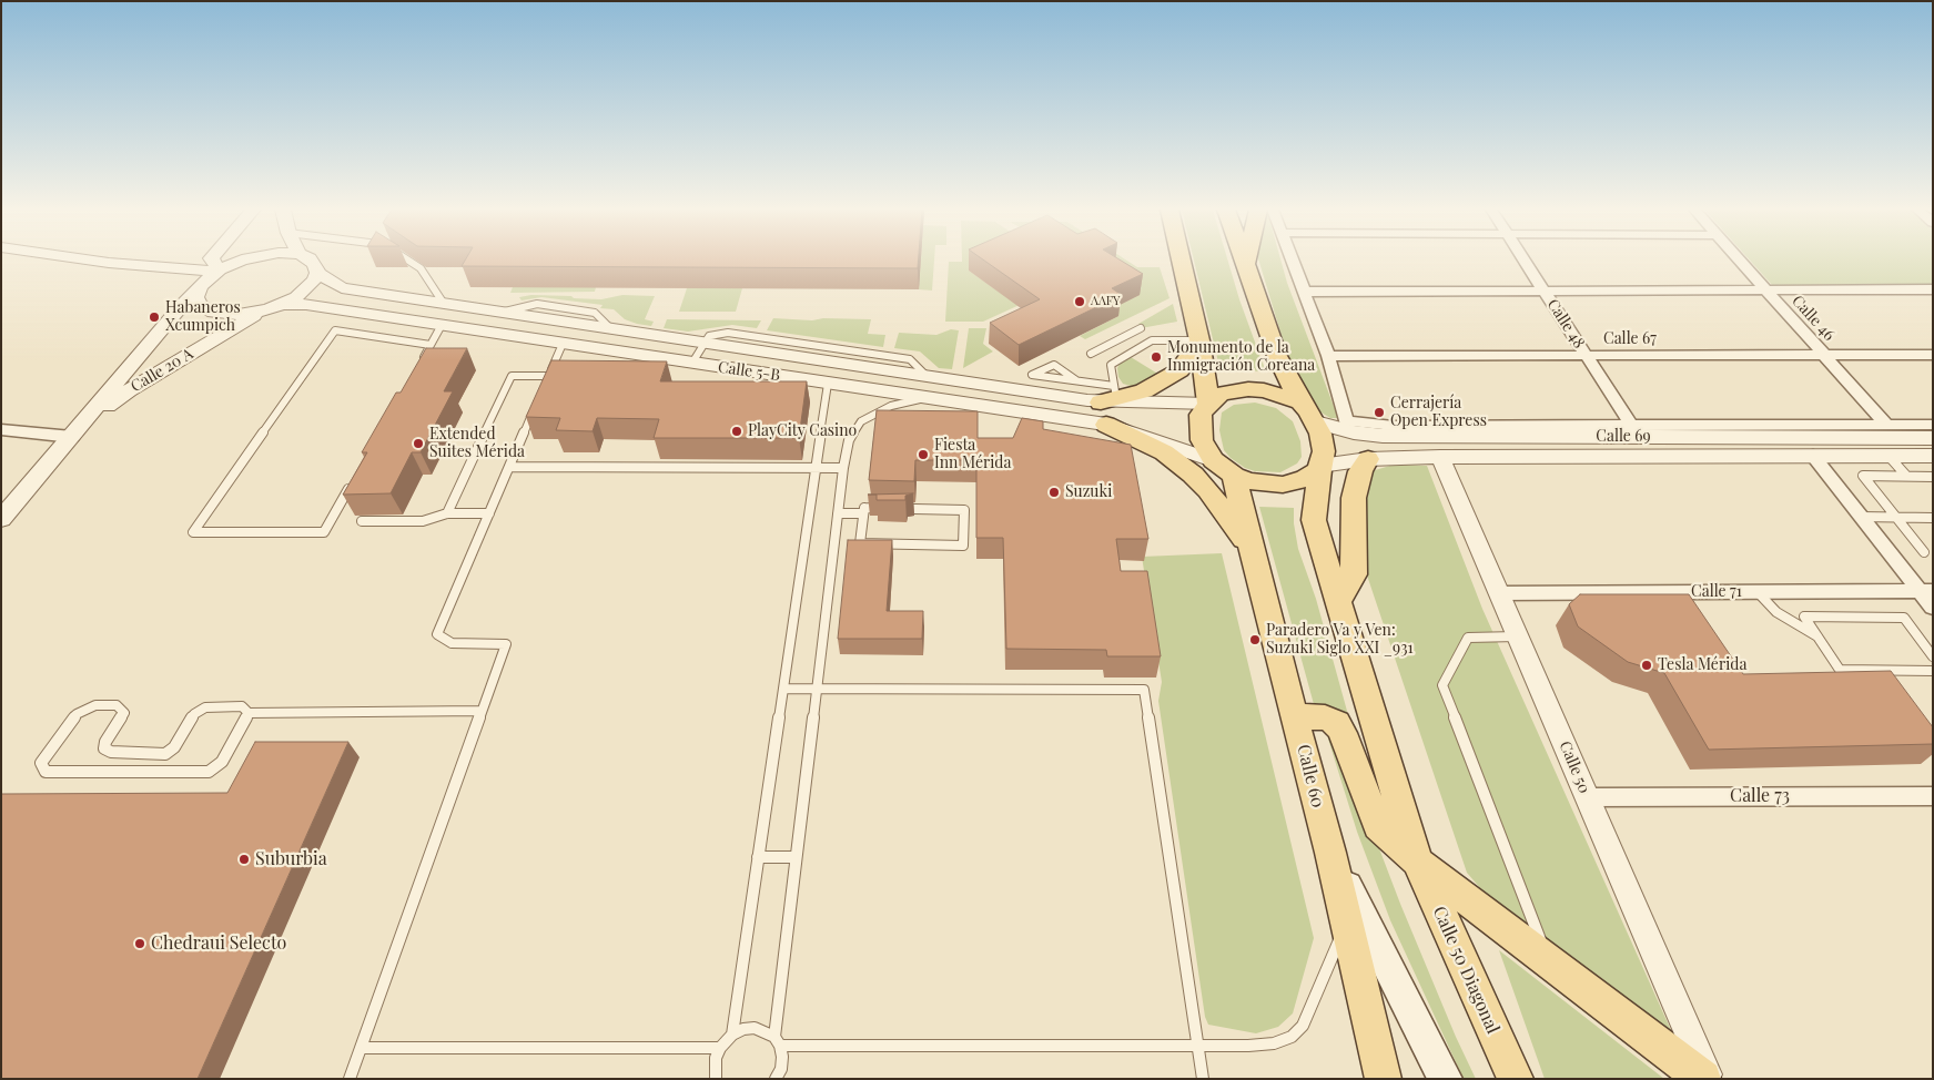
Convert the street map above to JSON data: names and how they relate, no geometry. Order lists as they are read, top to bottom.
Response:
{
  "streets": {
    "main road": ["Calle 60", "Calle 50 Diagonal"],
    "street": [
      "Calle 46",
      "Calle 48",
      "Calle 67",
      "Calle 20 A",
      "Calle 5-B",
      "Calle 69",
      "Calle 71",
      "Calle 50",
      "Calle 73"
    ]
  },
  "crossings": [
    ["Calle 46", "Calle 67"],
    ["Calle 46", "Calle 69"],
    ["Calle 48", "Calle 67"],
    ["Calle 48", "Calle 69"],
    ["Calle 67", "Calle 69"],
    ["Calle 20 A", "Calle 5-B"],
    ["Calle 5-B", "Calle 69"],
    ["Calle 5-B", "Calle 60"],
    ["Calle 69", "Calle 50"],
    ["Calle 69", "Calle 60"],
    ["Calle 71", "Calle 50"],
    ["Calle 50", "Calle 73"]
  ],
  "places": [
    "AAFY",
    "Habaneros Xcumpich",
    "Monumento de la Inmigración Coreana",
    "Cerrajería Open Express",
    "PlayCity Casino",
    "Extended Suites Mérida",
    "Fiesta Inn Mérida",
    "Suzuki",
    "Paradero Va y Ven: Suzuki Siglo XXI _931",
    "Tesla Mérida",
    "Suburbia",
    "Chedraui Selecto"
  ]
}
